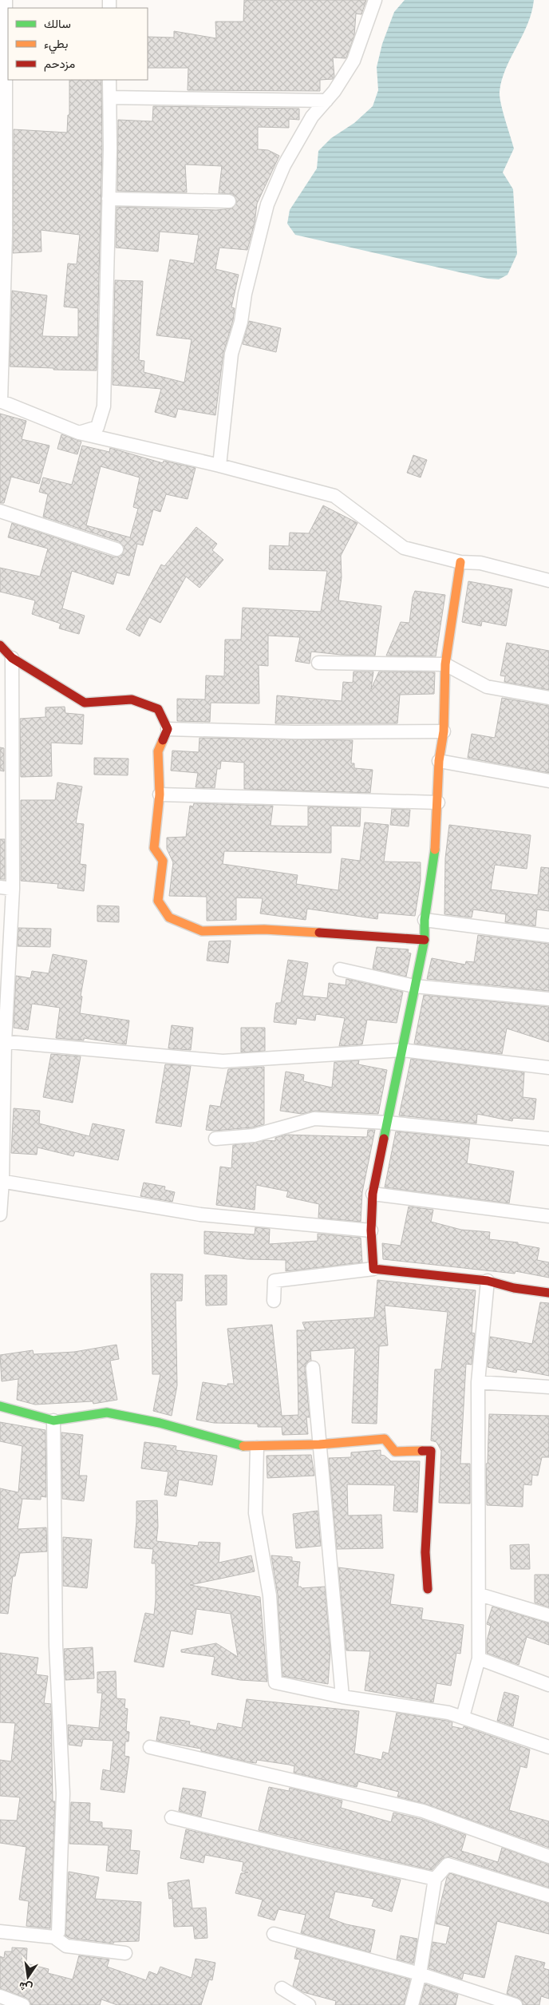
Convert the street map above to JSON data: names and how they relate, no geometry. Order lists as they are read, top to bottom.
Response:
{
  "legend": ["سالك", "بطيء", "مزدحم"],
  "north": "bottom"
}
